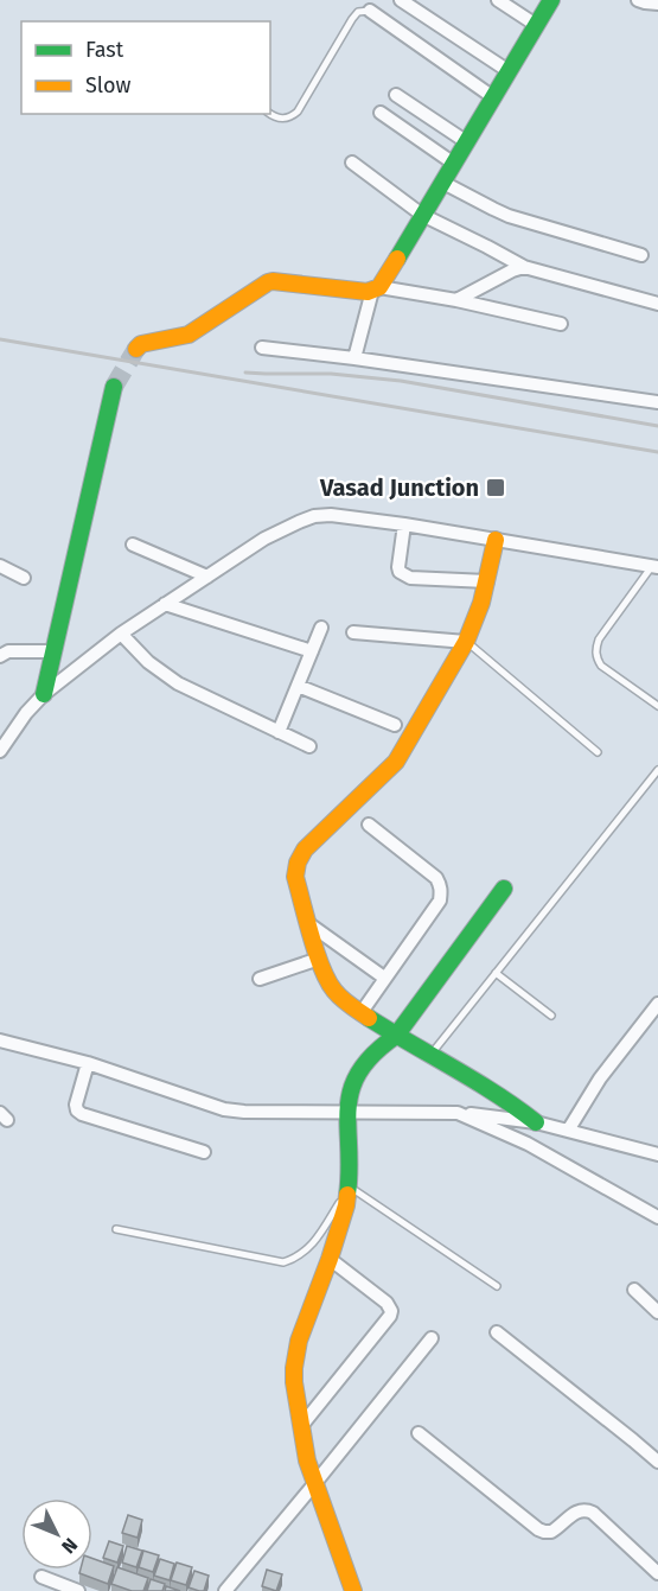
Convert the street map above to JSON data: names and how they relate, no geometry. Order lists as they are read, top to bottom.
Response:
{
  "places": {
    "transit": ["Vasad Junction"]
  },
  "legend": ["Fast", "Slow"],
  "north": "bottom right"
}
